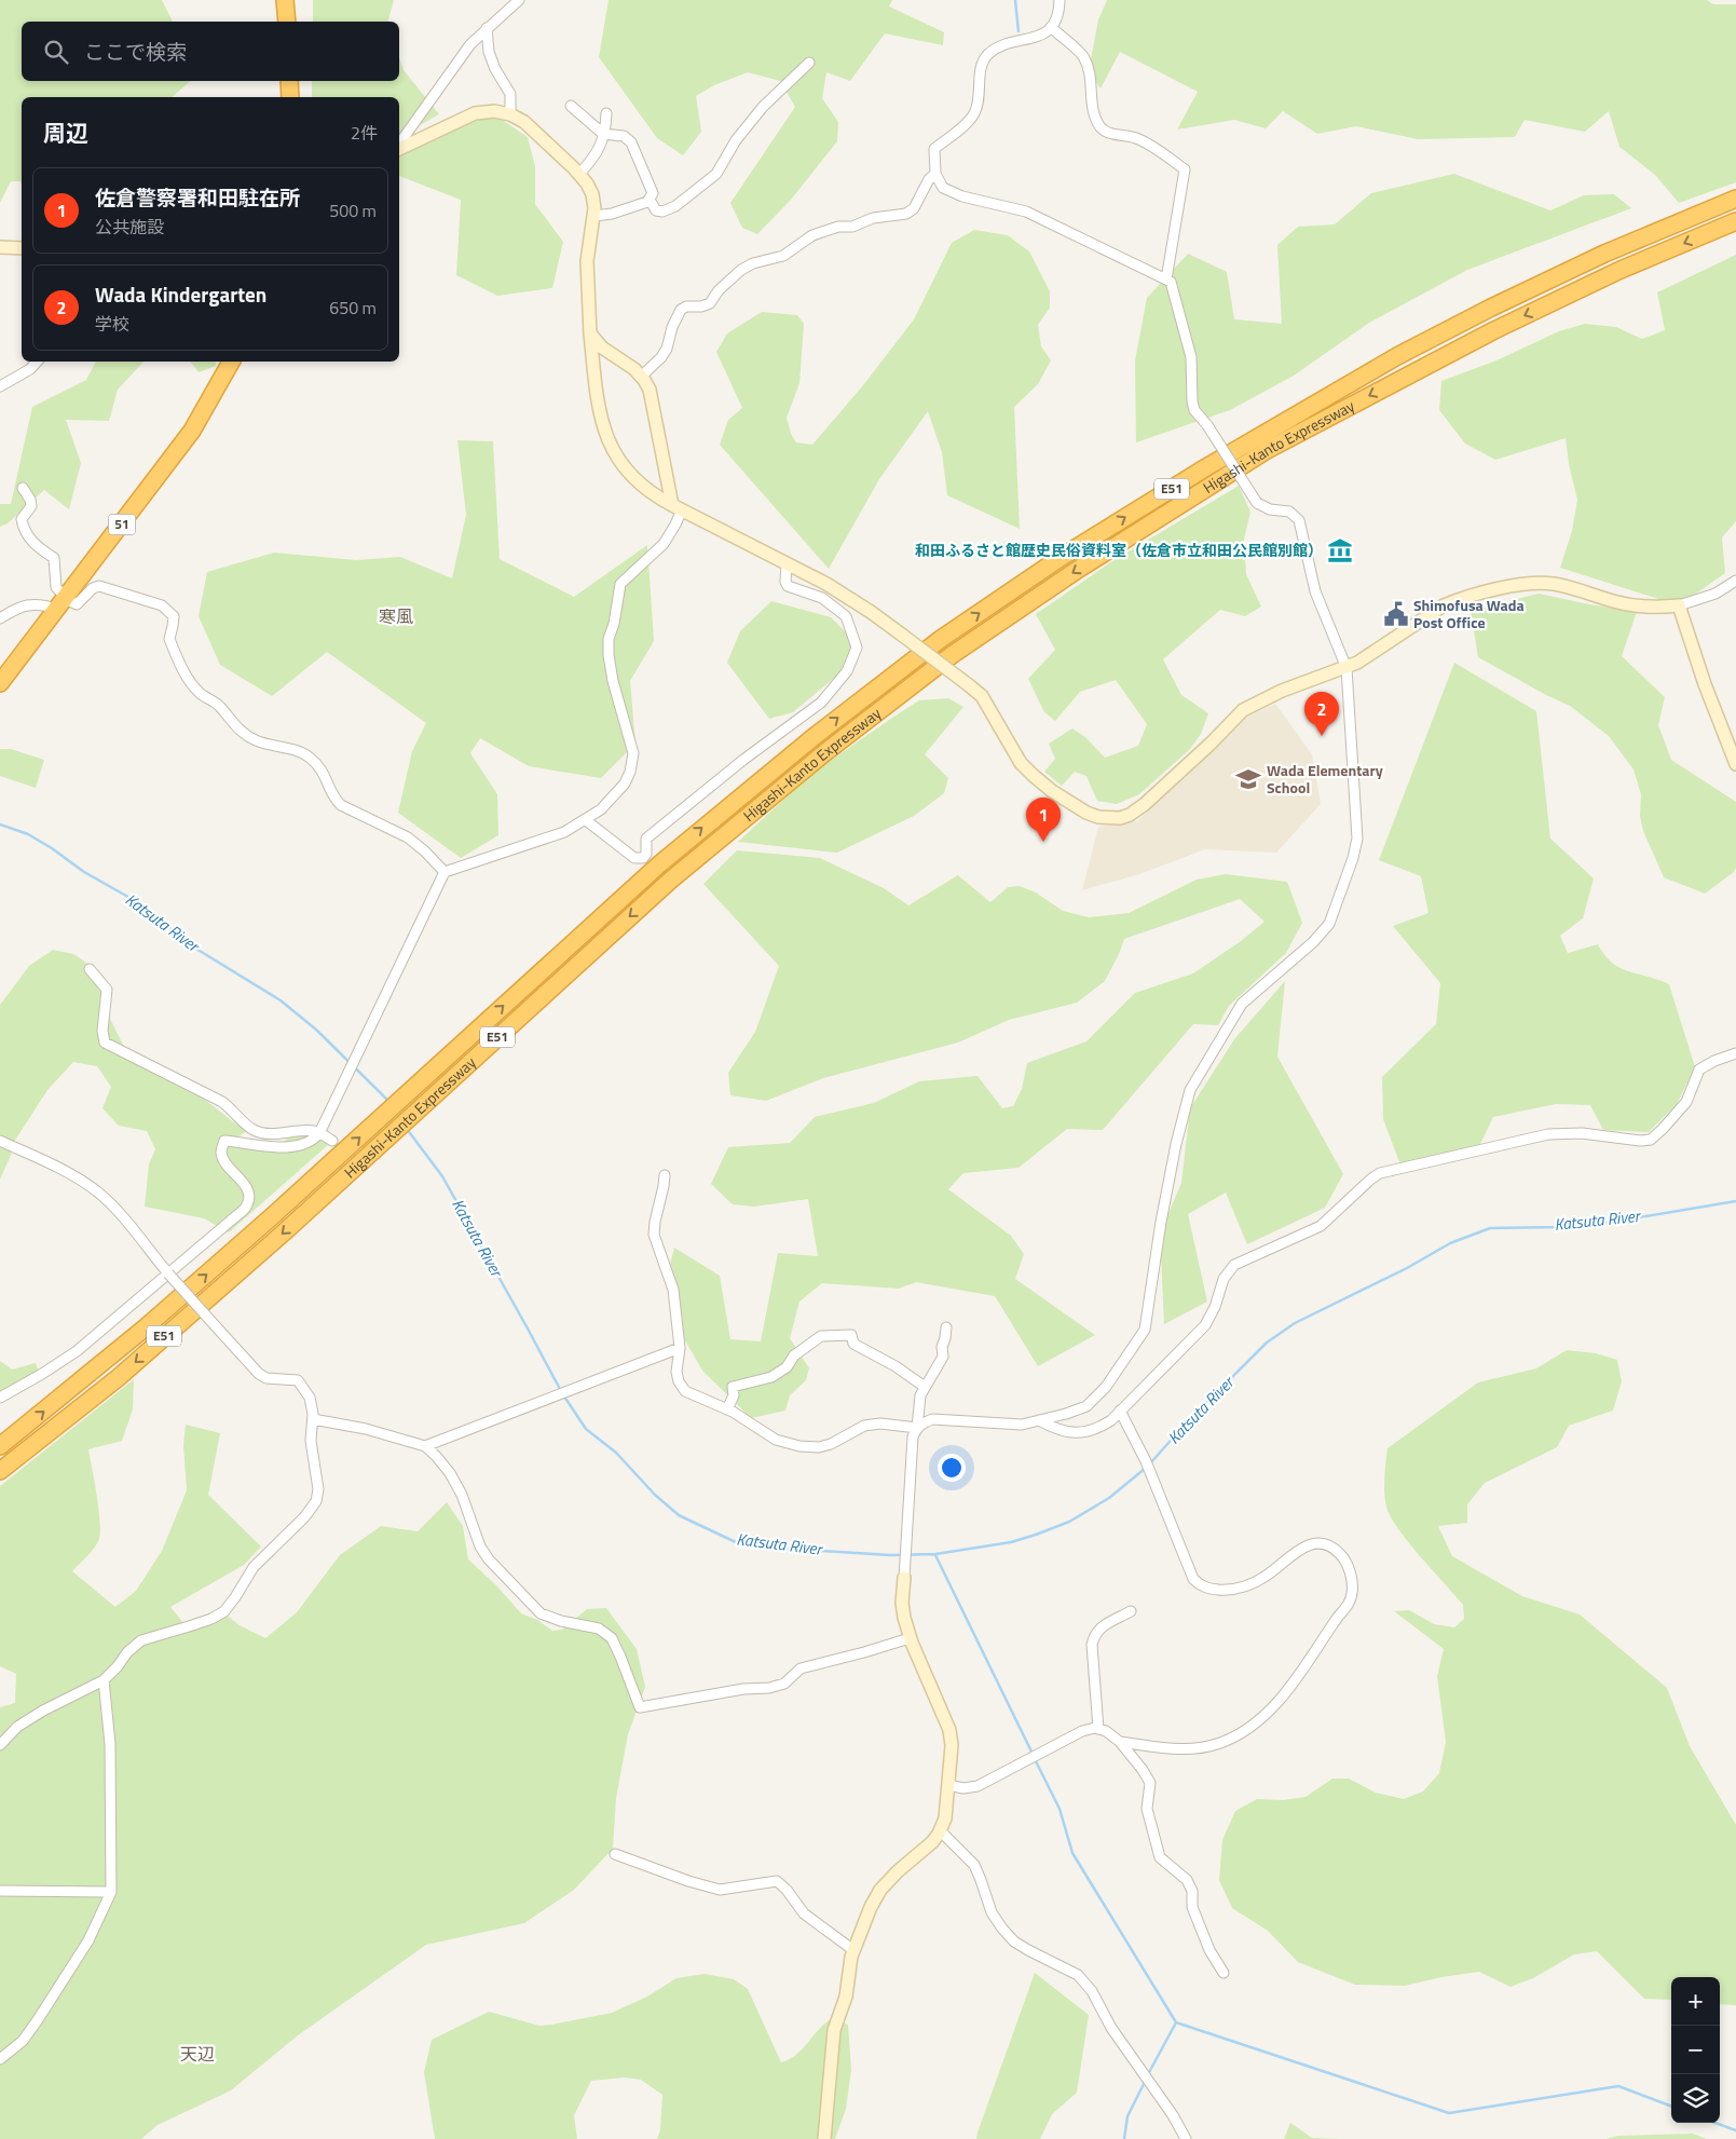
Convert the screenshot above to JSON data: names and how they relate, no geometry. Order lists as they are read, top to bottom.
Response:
{
  "streets": {
    "highway": ["Higashi-Kanto Expressway", "E51", "51"]
  },
  "districts": ["寒風", "天辺"],
  "water": ["Katsuta River"],
  "places": {
    "museum": ["和田ふるさと館歴史民俗資料室（佐倉市立和田公民館別館）"],
    "public building": ["Shimofusa Wada Post Office"],
    "school or university": ["Wada Elementary School"]
  },
  "page": {
    "search": "ここで検索",
    "heading": ["周辺", "2件"],
    "list": [
      {
        "mark": "1",
        "name": "佐倉警察署和田駐在所",
        "note": "公共施設",
        "value": "500 m"
      },
      {
        "mark": "2",
        "name": "Wada Kindergarten",
        "note": "学校",
        "value": "650 m"
      }
    ],
    "pins": ["2", "1"],
    "map_buttons": ["+", "−"]
  }
}
